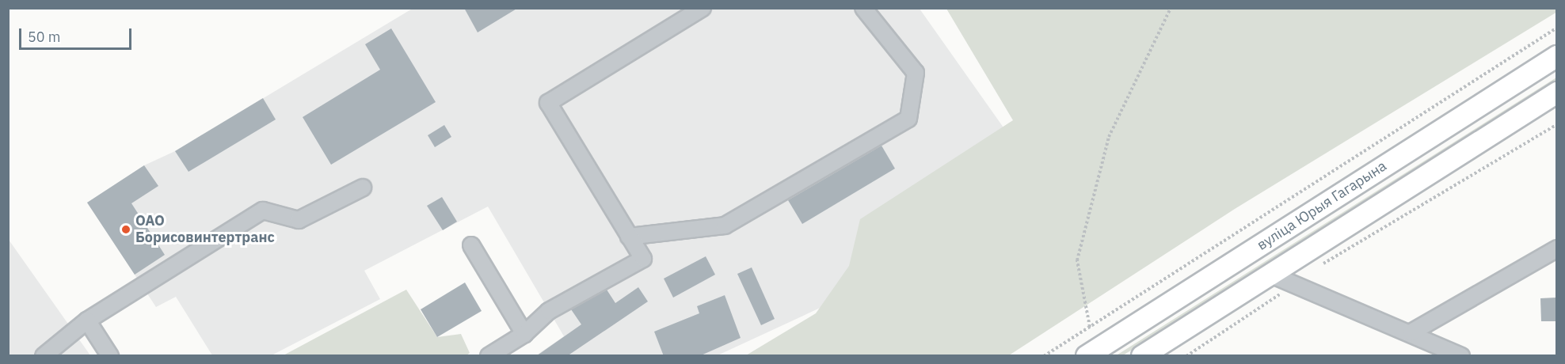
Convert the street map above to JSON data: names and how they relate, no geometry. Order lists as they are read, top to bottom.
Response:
{
  "streets": {
    "main road": ["вуліца Юрыя Гагарына"]
  },
  "places": ["ОАО Борисовинтертранс"],
  "scale_bar": "50 m"
}
